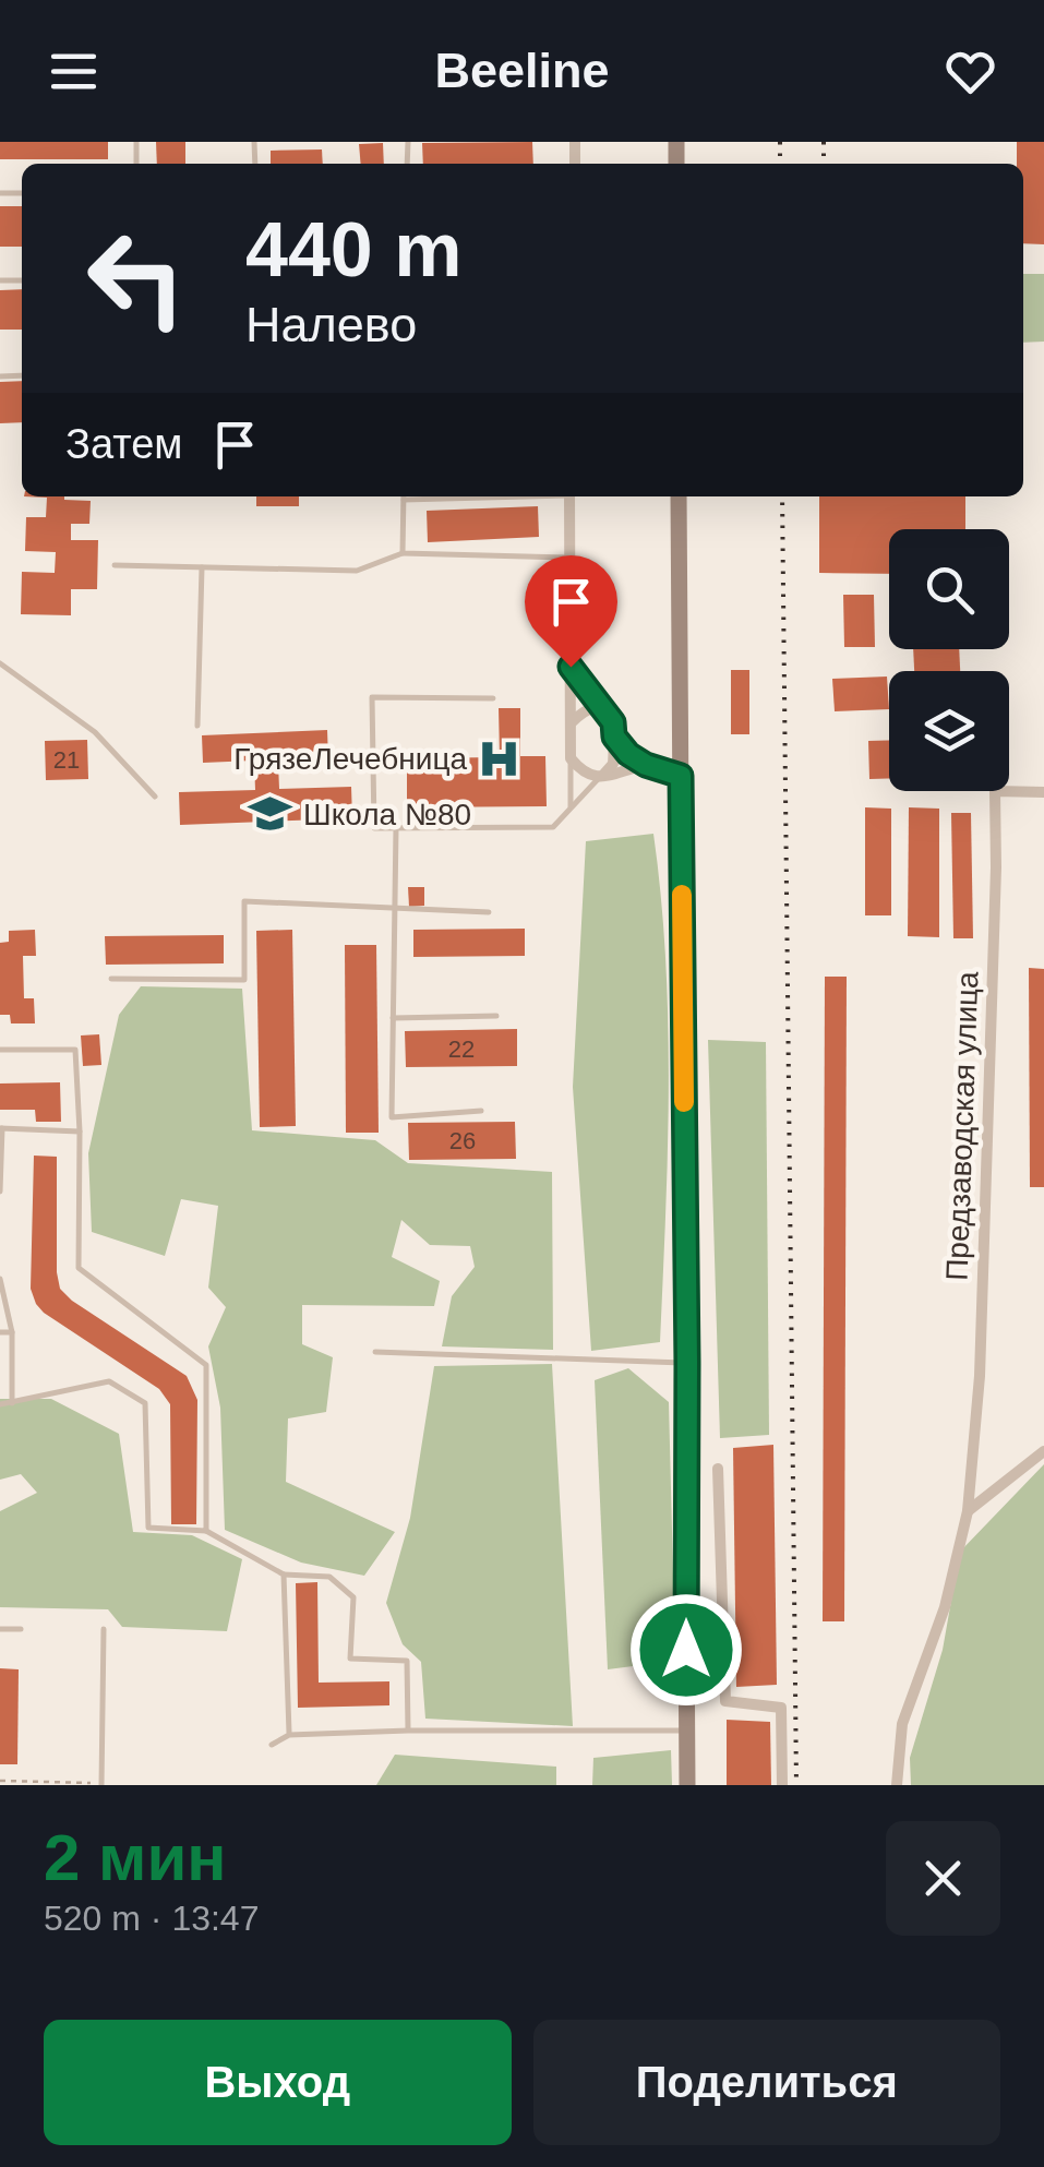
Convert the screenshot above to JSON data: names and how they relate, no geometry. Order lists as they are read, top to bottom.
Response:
{
  "streets": {
    "street": ["Предзаводская улица"]
  },
  "places": {
    "hospital": ["ГрязеЛечебница"],
    "school or university": ["Школа №80"]
  },
  "house_numbers": ["21", "22", "26"],
  "page": {
    "header": "Beeline",
    "turn": ["440 m", "Налево"],
    "then": "Затем",
    "heading": ["2 мин", "520 m · 13:47"],
    "buttons": ["Выход", "Поделиться"]
  }
}
